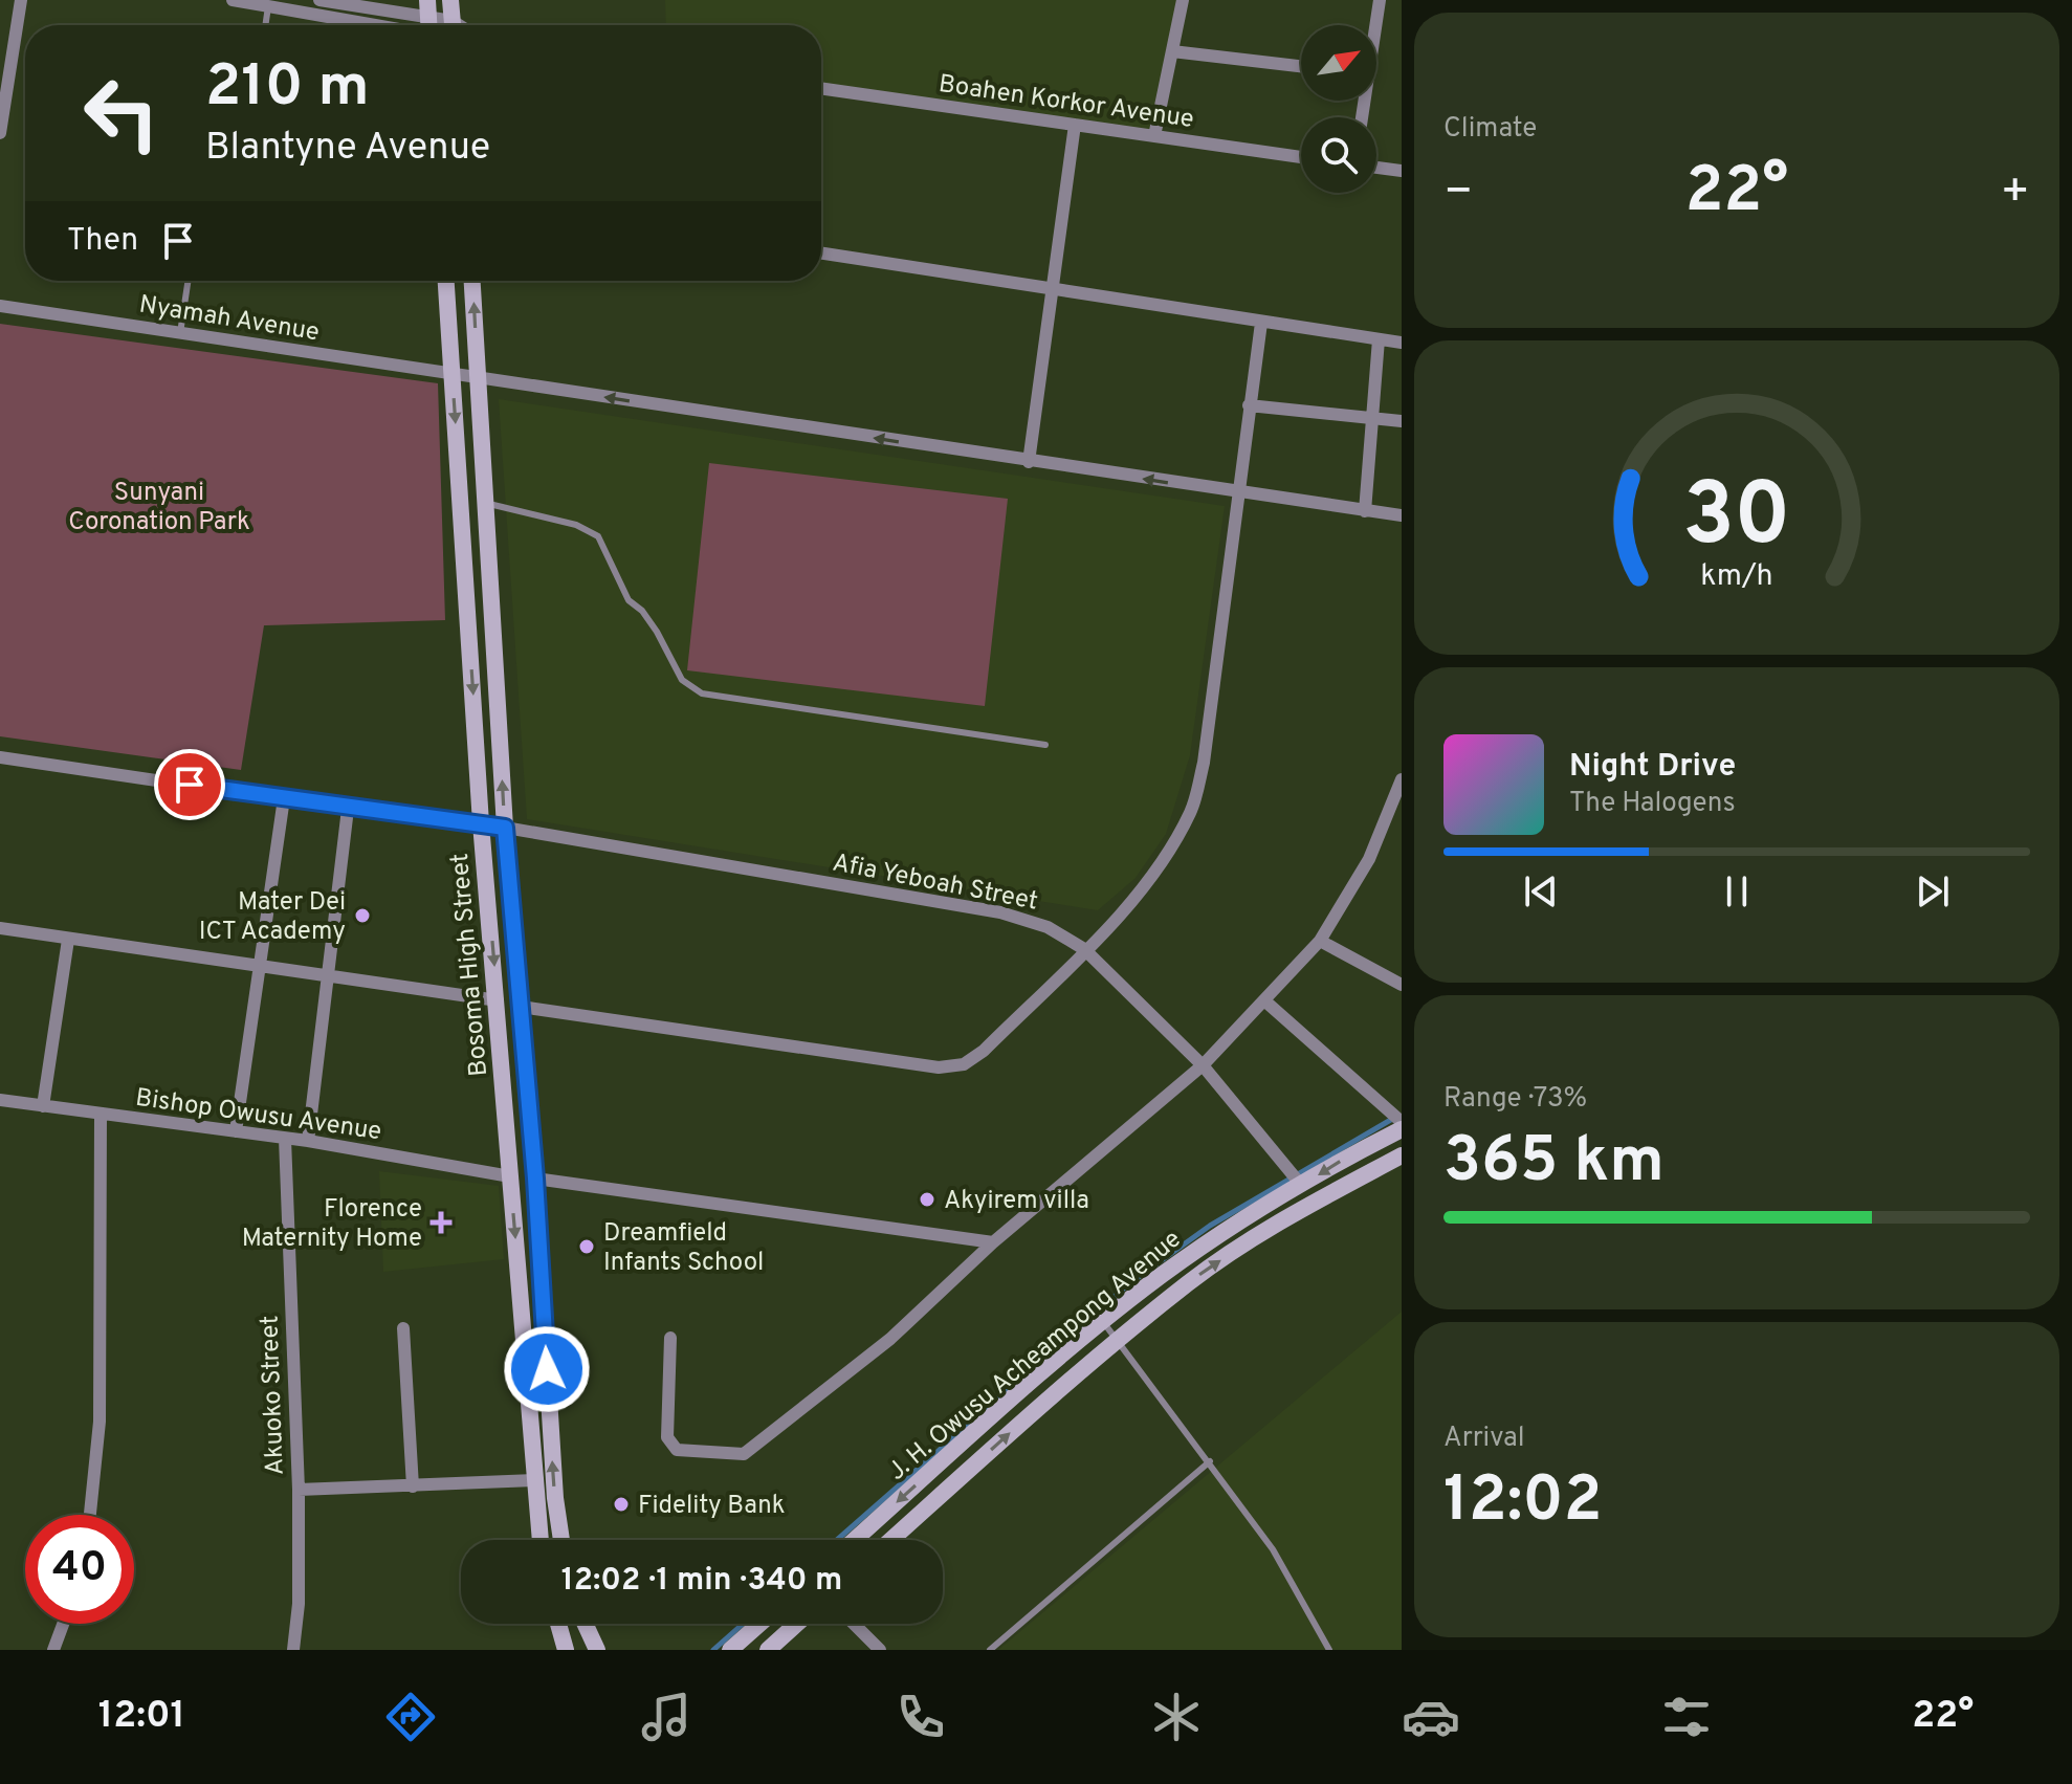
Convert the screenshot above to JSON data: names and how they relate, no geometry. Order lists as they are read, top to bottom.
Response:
{
  "streets": {
    "street": [
      "Boahen Korkor Avenue",
      "Nyamah Avenue",
      "Afia Yeboah Street",
      "Bosoma High Street",
      "Bishop Owusu Avenue",
      "J. H. Owusu Acheampong Avenue",
      "Akuoko Street"
    ]
  },
  "crossings": [
    ["Nyamah Avenue", "Bosoma High Street"],
    ["Afia Yeboah Street", "Bosoma High Street"],
    ["Afia Yeboah Street", "J. H. Owusu Acheampong Avenue"],
    ["Bosoma High Street", "Bishop Owusu Avenue"],
    ["Bishop Owusu Avenue", "Akuoko Street"]
  ],
  "one_way": ["Nyamah Avenue"],
  "parks": ["Sunyani Coronation Park"],
  "places": {
    "other": [
      "Mater Dei ICT Academy",
      "Akyirem villa",
      "Dreamfield Infants School",
      "Fidelity Bank"
    ],
    "health": ["Florence Maternity Home"]
  },
  "north": "top right",
  "page": {
    "tile": [
      "Climate",
      ["Range · 73%", "365 km"],
      ["Arrival", "12:02"]
    ],
    "turn": ["210 m", "Blantyne Avenue"],
    "heat": ["−", "22°", "+"],
    "then": "Then",
    "song": ["Night Drive", "The Halogens"],
    "limit": "40",
    "trip": "12:02 · 1 min · 340 m",
    "tabs": ["12:01", "22°"],
    "gauge": ["30", "km/h"]
  }
}
